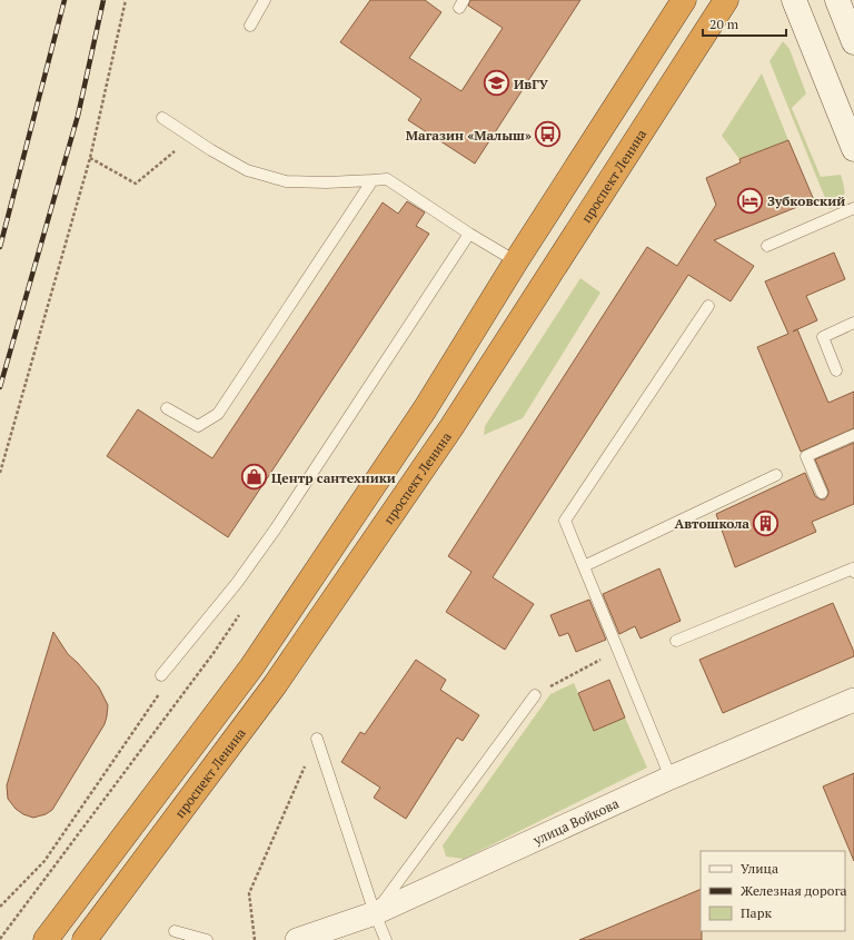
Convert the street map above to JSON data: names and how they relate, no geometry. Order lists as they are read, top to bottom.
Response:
{
  "streets": {
    "highway": ["проспект Ленина"],
    "street": ["улица Войкова"]
  },
  "places": {
    "school or university": ["ИвГУ"],
    "bus stop": ["Магазин «Малыш»"],
    "hotel": ["Зубковский"],
    "shop": ["Центр сантехники"],
    "building": ["Автошкола"]
  },
  "legend": ["Улица", "Железная дорога", "Парк"],
  "scale_bar": "20 m"
}
